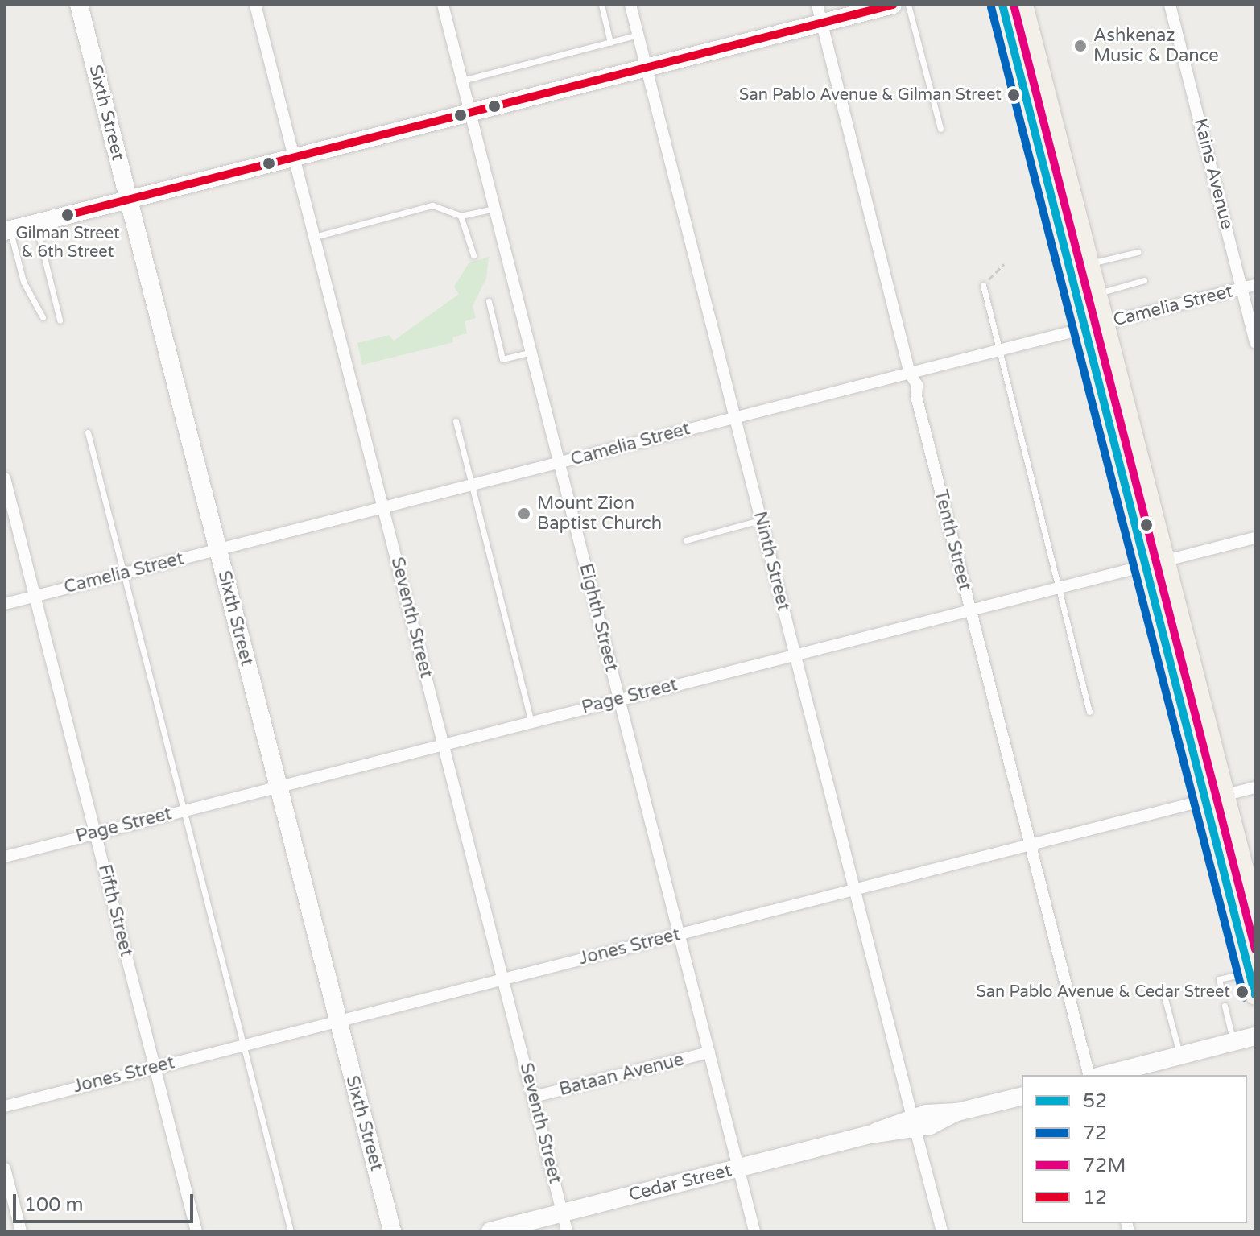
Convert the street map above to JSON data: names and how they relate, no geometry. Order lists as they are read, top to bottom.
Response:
{
  "streets": {
    "street": [
      "Sixth Street",
      "Kains Avenue",
      "Camelia Street",
      "Tenth Street",
      "Ninth Street",
      "Seventh Street",
      "Eighth Street",
      "Page Street",
      "Fifth Street",
      "Jones Street",
      "Bataan Avenue",
      "Cedar Street"
    ]
  },
  "crossings": [
    ["Sixth Street", "Camelia Street"],
    ["Sixth Street", "Page Street"],
    ["Sixth Street", "Jones Street"],
    ["Kains Avenue", "Camelia Street"],
    ["Camelia Street", "Tenth Street"],
    ["Camelia Street", "Ninth Street"],
    ["Camelia Street", "Seventh Street"],
    ["Camelia Street", "Eighth Street"],
    ["Camelia Street", "Fifth Street"],
    ["Tenth Street", "Page Street"],
    ["Tenth Street", "Jones Street"],
    ["Ninth Street", "Page Street"],
    ["Ninth Street", "Jones Street"],
    ["Ninth Street", "Cedar Street"],
    ["Seventh Street", "Page Street"],
    ["Seventh Street", "Jones Street"],
    ["Seventh Street", "Bataan Avenue"],
    ["Seventh Street", "Cedar Street"],
    ["Eighth Street", "Page Street"],
    ["Eighth Street", "Jones Street"],
    ["Eighth Street", "Bataan Avenue"],
    ["Eighth Street", "Cedar Street"],
    ["Page Street", "Fifth Street"],
    ["Fifth Street", "Jones Street"]
  ],
  "places": [
    "Ashkenaz Music & Dance",
    "San Pablo Avenue & Gilman Street",
    "Gilman Street & 6th Street",
    "Mount Zion Baptist Church",
    "San Pablo Avenue & Cedar Street"
  ],
  "lines": [
    "transit line 52",
    "transit line 72M",
    "transit line 12",
    "transit line 72"
  ],
  "legend": [
    "52",
    "72",
    "72M",
    "12"
  ],
  "scale_bar": "100 m"
}
